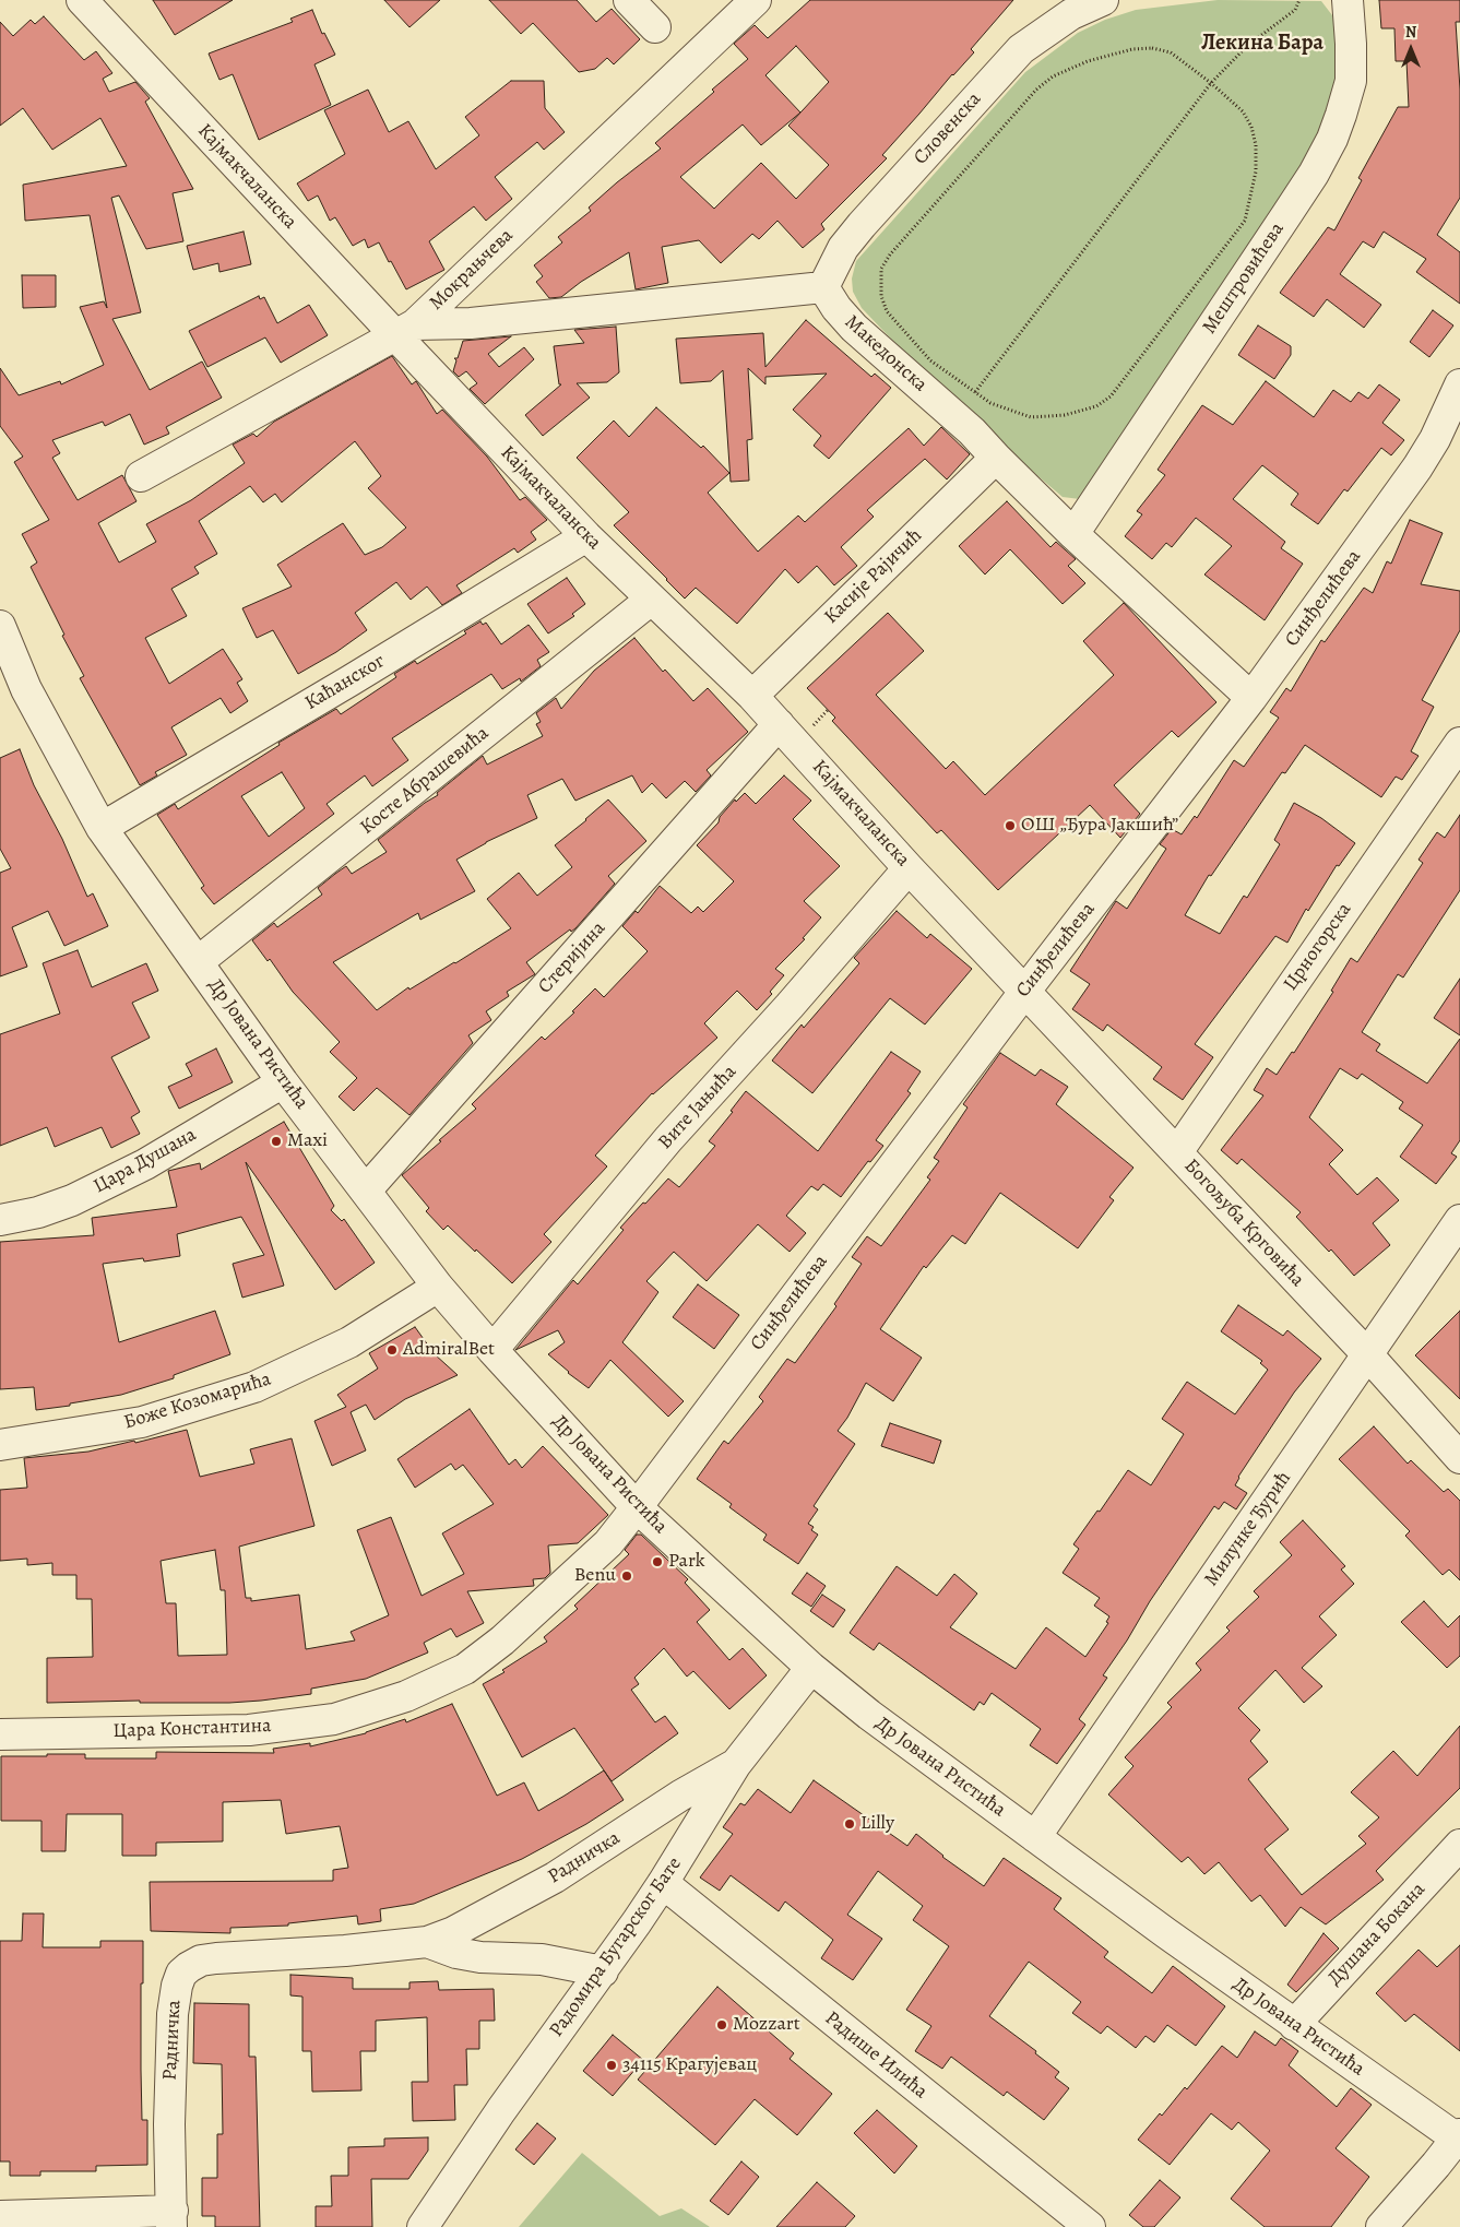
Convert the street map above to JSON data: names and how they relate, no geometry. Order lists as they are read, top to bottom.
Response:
{
  "streets": {
    "street": [
      "Словенска",
      "Кајмакчаланска",
      "Мокрањчева",
      "Мештровићева",
      "Македонска",
      "Касије Рајичић",
      "Синђелићева",
      "Каћанског",
      "Косте Абрашевића",
      "Црногорска",
      "Стеријина",
      "Др Јована Ристића",
      "Вите Јањића",
      "Цара Душана",
      "Богољуба Крговића",
      "Боже Козомарића",
      "Милунке Ђурић",
      "Цара Константина",
      "Радничка",
      "Душана Бокана",
      "Радомира Бугарског Бате",
      "Радише Илића"
    ]
  },
  "crossings": [
    ["Словенска", "Македонска"],
    ["Кајмакчаланска", "Мокрањчева"],
    ["Кајмакчаланска", "Касије Рајичић"],
    ["Кајмакчаланска", "Синђелићева"],
    ["Кајмакчаланска", "Каћанског"],
    ["Кајмакчаланска", "Косте Абрашевића"],
    ["Кајмакчаланска", "Стеријина"],
    ["Кајмакчаланска", "Вите Јањића"],
    ["Кајмакчаланска", "Богољуба Крговића"],
    ["Мештровићева", "Македонска"],
    ["Македонска", "Касије Рајичић"],
    ["Македонска", "Синђелићева"],
    ["Синђелићева", "Др Јована Ристића"],
    ["Синђелићева", "Богољуба Крговића"],
    ["Синђелићева", "Цара Константина"],
    ["Каћанског", "Др Јована Ристића"],
    ["Косте Абрашевића", "Др Јована Ристића"],
    ["Црногорска", "Богољуба Крговића"],
    ["Стеријина", "Др Јована Ристића"],
    ["Др Јована Ристића", "Вите Јањића"],
    ["Др Јована Ристића", "Цара Душана"],
    ["Др Јована Ристића", "Боже Козомарића"],
    ["Др Јована Ристића", "Милунке Ђурић"],
    ["Др Јована Ристића", "Цара Константина"],
    ["Др Јована Ристића", "Душана Бокана"],
    ["Др Јована Ристића", "Радомира Бугарског Бате"],
    ["Богољуба Крговића", "Милунке Ђурић"],
    ["Радничка", "Радомира Бугарског Бате"],
    ["Радомира Бугарског Бате", "Радише Илића"]
  ],
  "districts": ["Лекина Бара"],
  "places": [
    "ОШ „Ђура Јакшић”",
    "Maxi",
    "AdmiralBet",
    "Park",
    "Benu",
    "Lilly",
    "Mozzart",
    "34115 Крагујевац"
  ],
  "north": "top"
}
